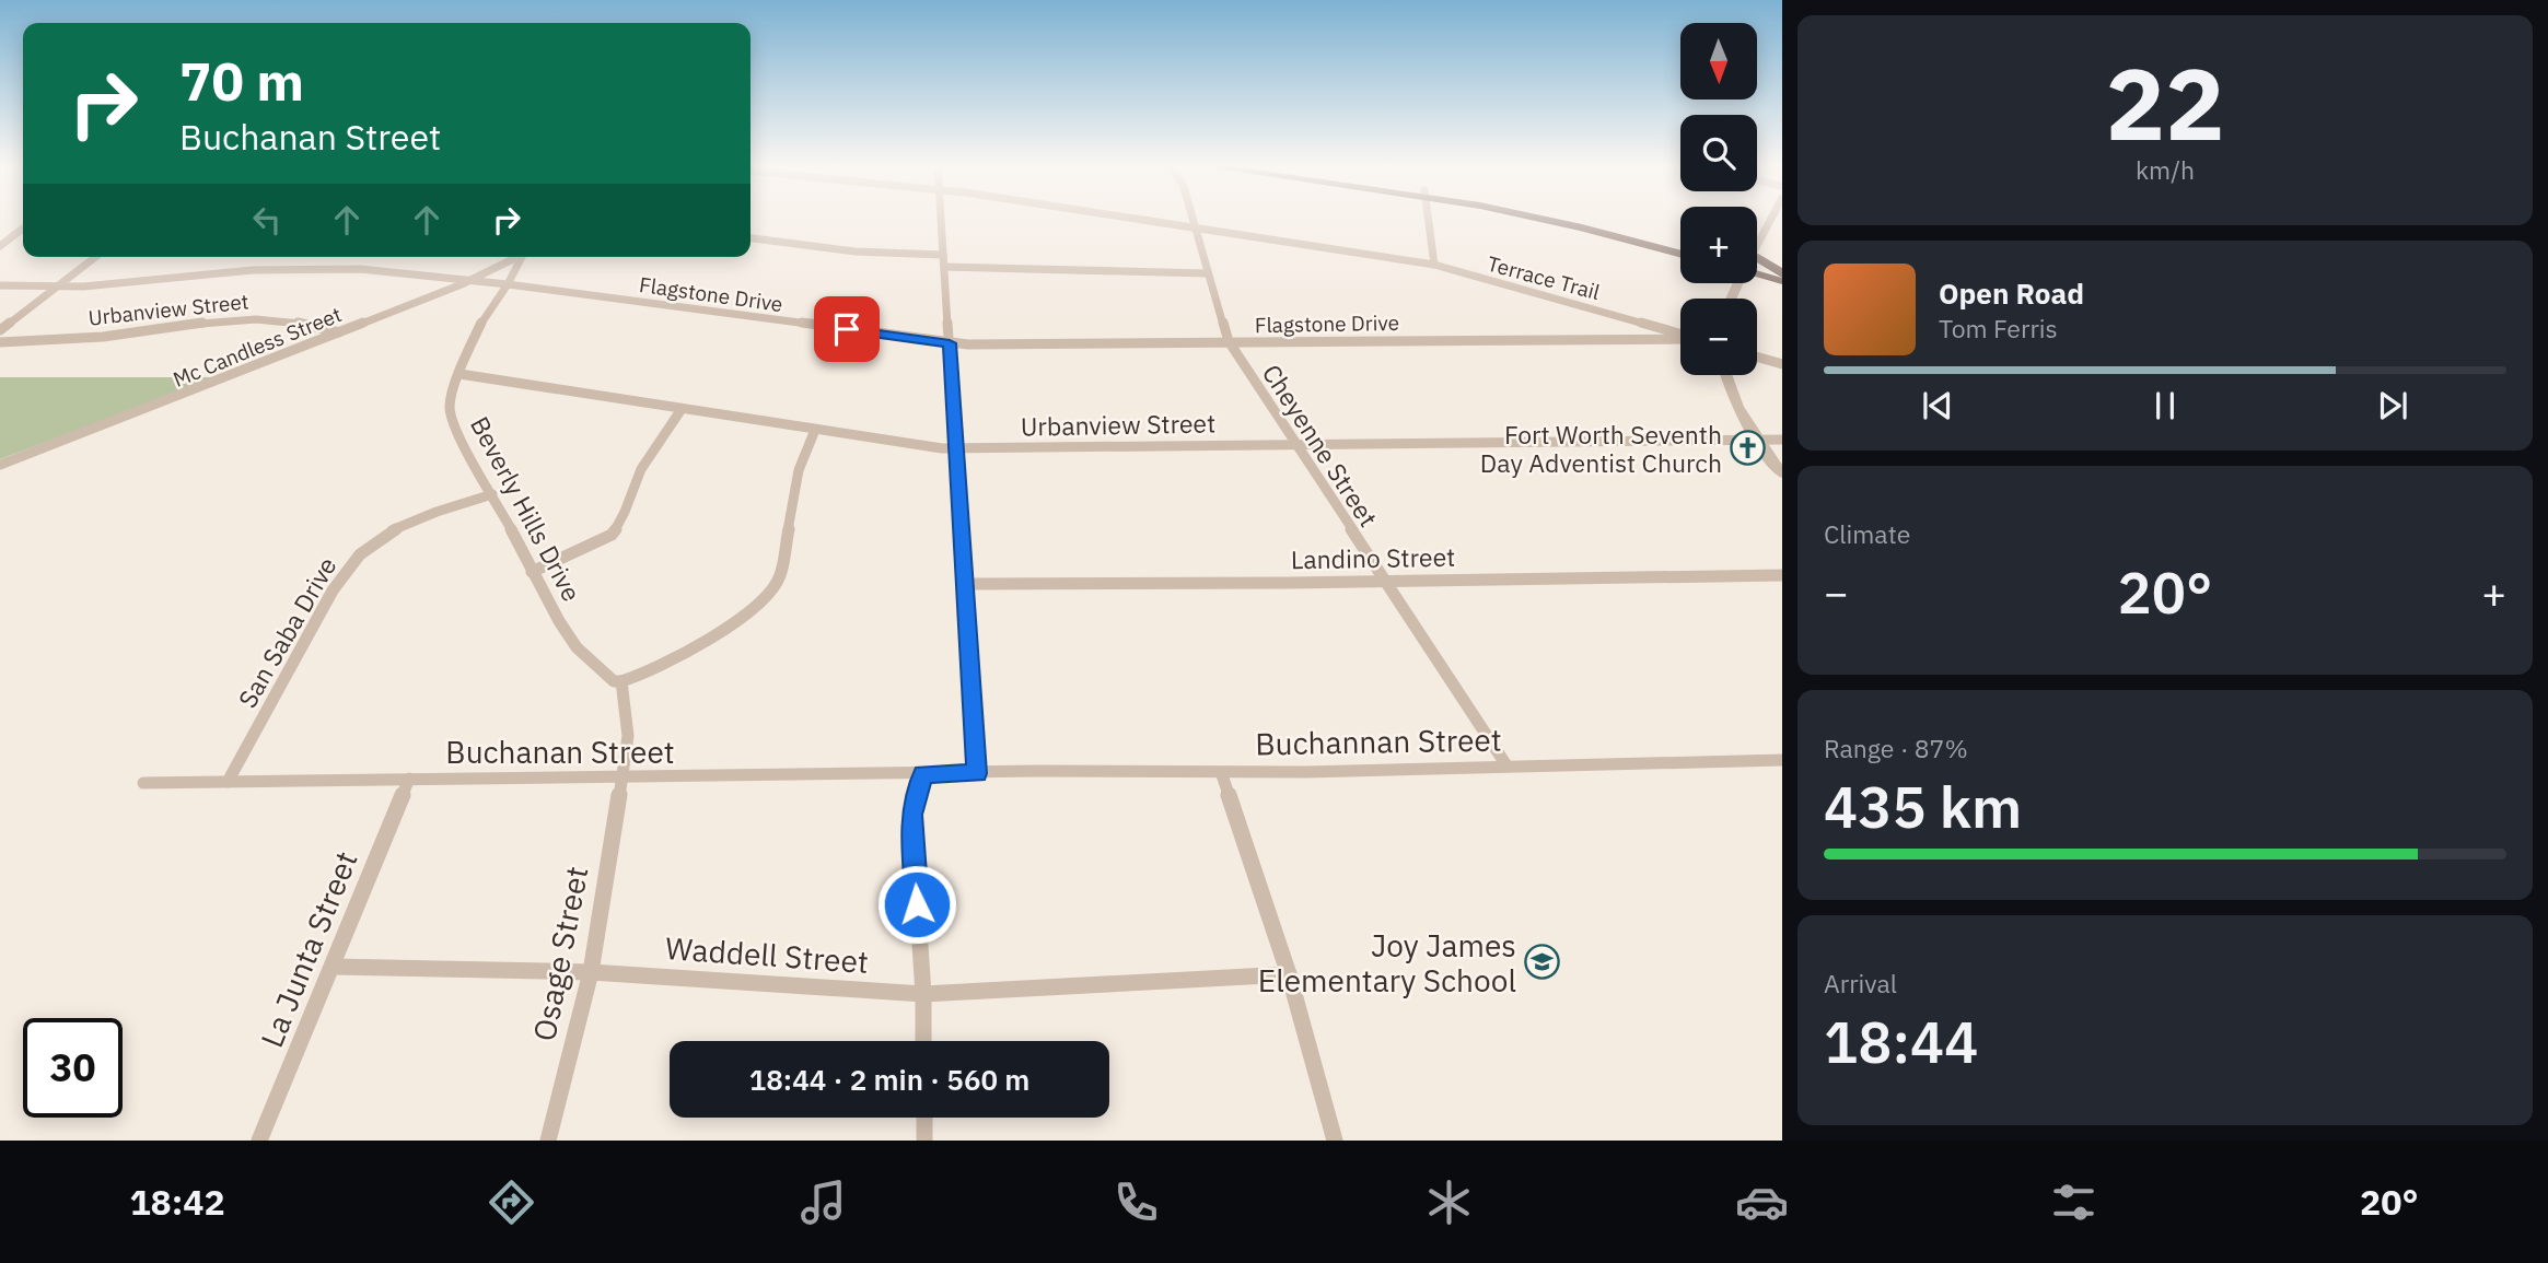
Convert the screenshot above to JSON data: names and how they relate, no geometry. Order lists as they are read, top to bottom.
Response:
{
  "streets": {
    "street": [
      "Terrace Trail",
      "Flagstone Drive",
      "Urbanview Street",
      "Mc Candless Street",
      "Cheyenne Street",
      "Beverly Hills Drive",
      "Landino Street",
      "San Saba Drive",
      "Buchannan Street",
      "Buchanan Street",
      "La Junta Street",
      "Osage Street",
      "Waddell Street"
    ]
  },
  "crossings": [
    ["Terrace Trail", "Cheyenne Street"],
    ["Flagstone Drive", "Mc Candless Street"],
    ["Flagstone Drive", "Cheyenne Street"],
    ["Flagstone Drive", "Beverly Hills Drive"],
    ["Urbanview Street", "Mc Candless Street"],
    ["Urbanview Street", "Cheyenne Street"],
    ["Urbanview Street", "Beverly Hills Drive"],
    ["Cheyenne Street", "Landino Street"],
    ["Cheyenne Street", "Buchannan Street"],
    ["Beverly Hills Drive", "San Saba Drive"],
    ["San Saba Drive", "Buchanan Street"],
    ["Buchannan Street", "Buchanan Street"],
    ["Buchanan Street", "La Junta Street"],
    ["Buchanan Street", "Osage Street"],
    ["La Junta Street", "Waddell Street"],
    ["Osage Street", "Waddell Street"]
  ],
  "places": {
    "church": ["Fort Worth Seventh Day Adventist Church"],
    "school or university": ["Joy James Elementary School"]
  },
  "north": "bottom",
  "page": {
    "tile": [
      ["22", "km/h"],
      "Climate",
      ["Range · 87%", "435 km"],
      ["Arrival", "18:44"]
    ],
    "map_buttons": ["+", "−"],
    "turn": ["70 m", "Buchanan Street"],
    "song": ["Open Road", "Tom Ferris"],
    "heat": ["−", "20°", "+"],
    "limit": "30",
    "trip": "18:44 · 2 min · 560 m",
    "tabs": ["18:42", "20°"]
  }
}
